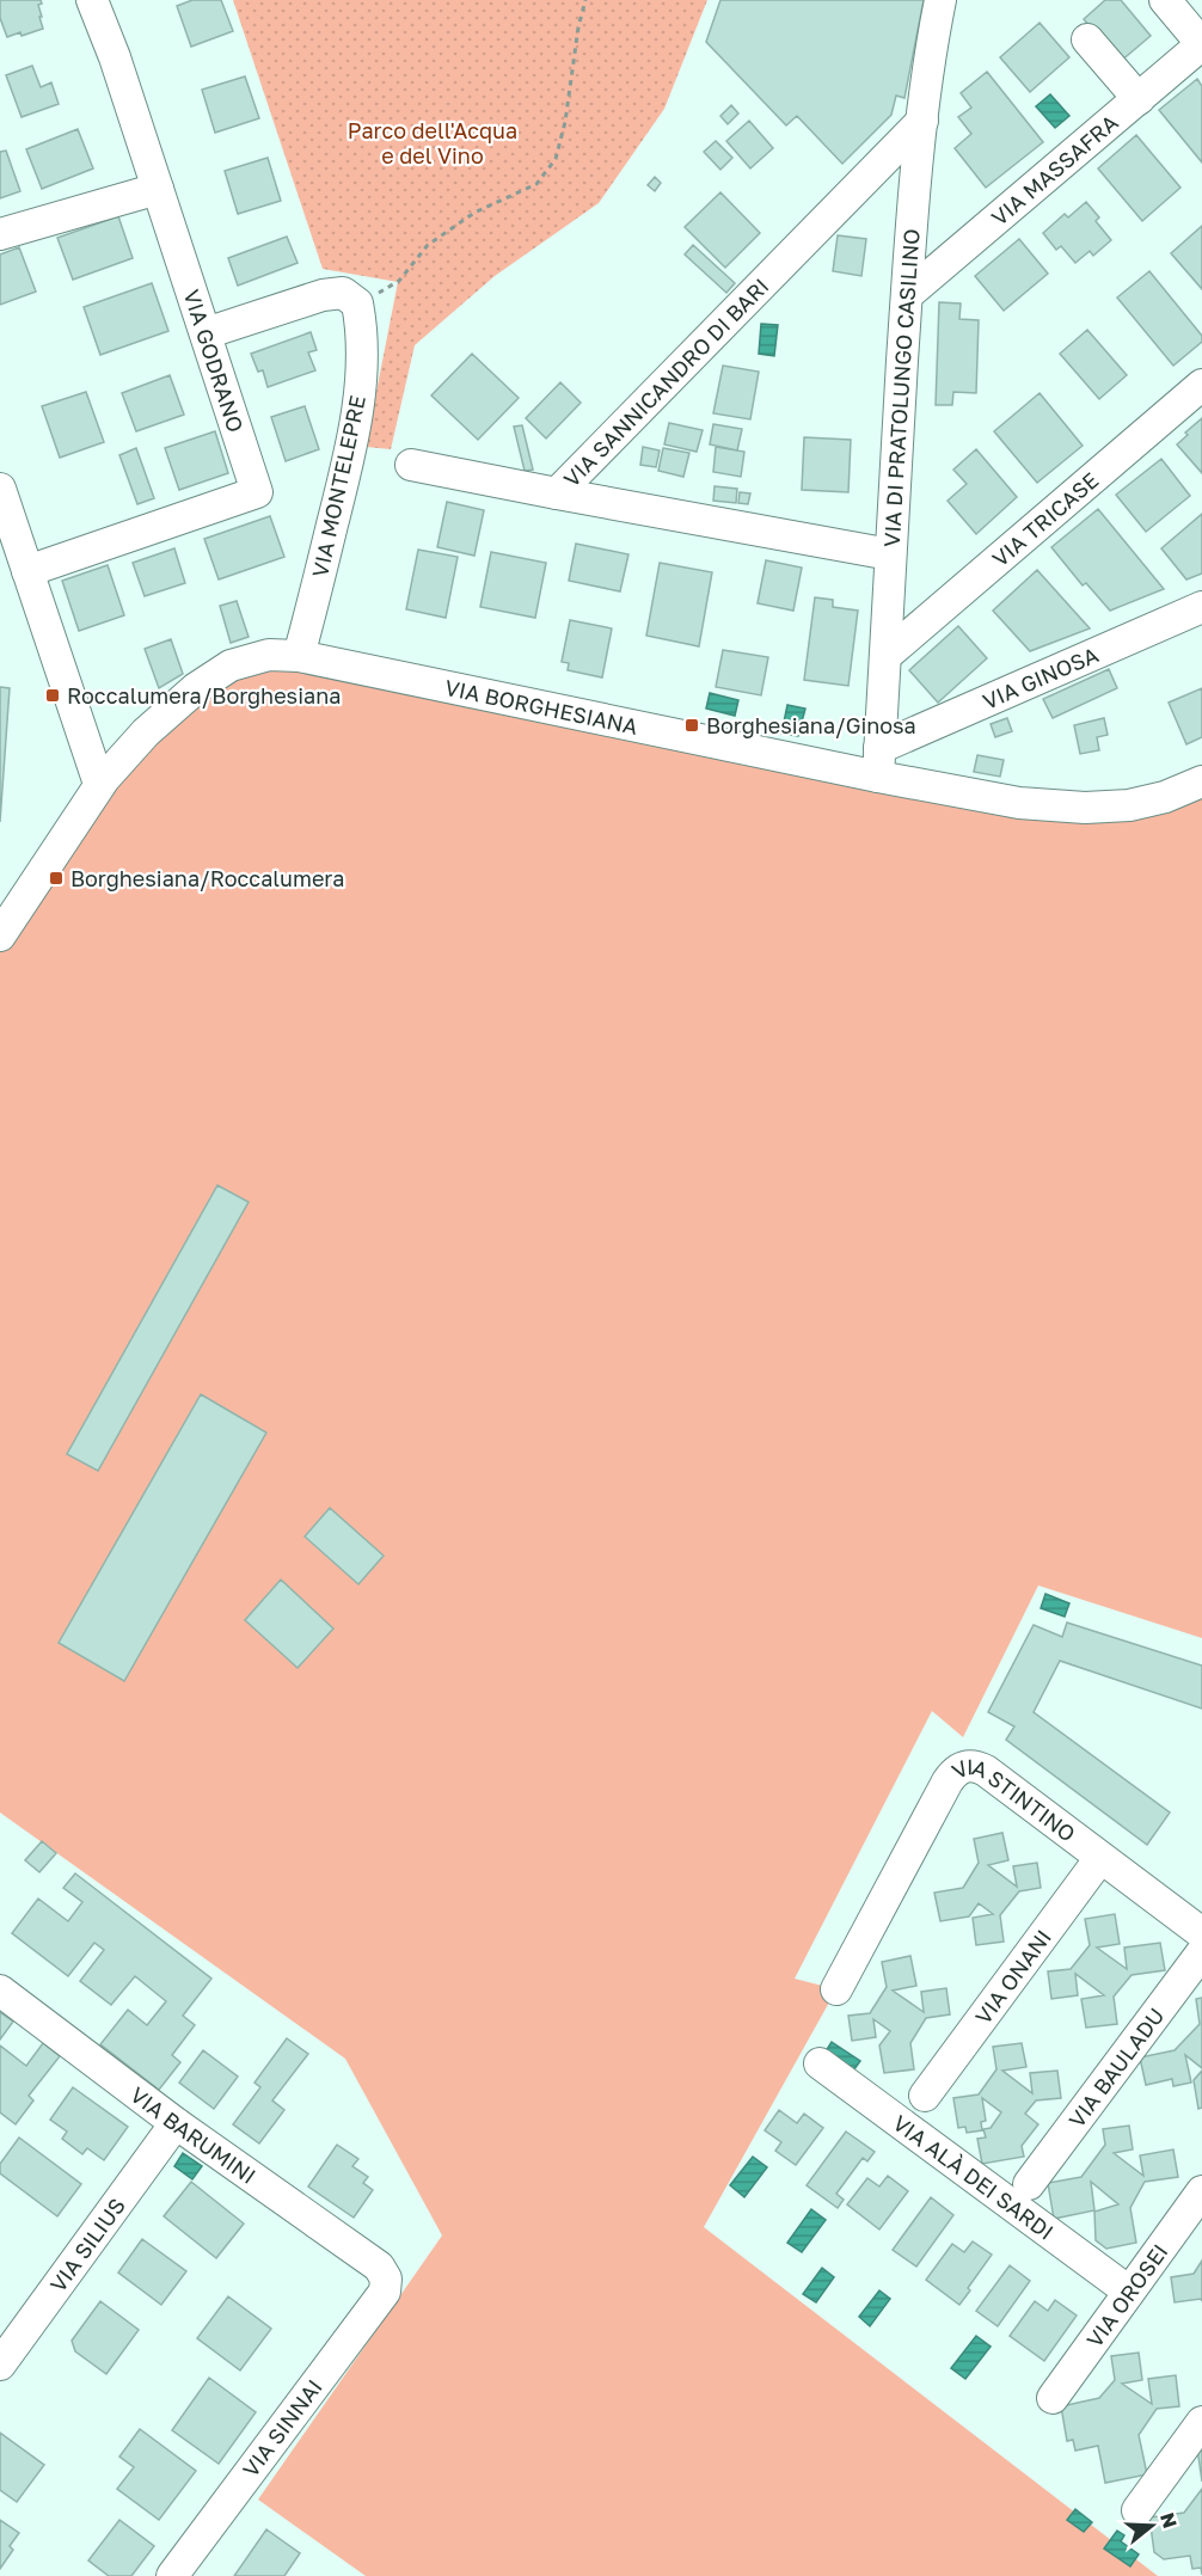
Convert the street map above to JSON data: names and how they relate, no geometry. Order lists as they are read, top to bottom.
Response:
{
  "streets": {
    "street": [
      "VIA MASSAFRA",
      "VIA GODRANO",
      "VIA SANNICANDRO DI BARI",
      "VIA DI PRATOLUNGO CASILINO",
      "VIA MONTELEPRE",
      "VIA TRICASE",
      "VIA GINOSA",
      "VIA BORGHESIANA",
      "VIA STINTINO",
      "VIA ONANI",
      "VIA BAULADU",
      "VIA BARUMINI",
      "VIA ALÀ DEI SARDI",
      "VIA SILIUS",
      "VIA OROSEI",
      "VIA SINNAI"
    ]
  },
  "crossings": [
    ["VIA MASSAFRA", "VIA DI PRATOLUNGO CASILINO"],
    ["VIA SANNICANDRO DI BARI", "VIA DI PRATOLUNGO CASILINO"],
    ["VIA DI PRATOLUNGO CASILINO", "VIA TRICASE"],
    ["VIA DI PRATOLUNGO CASILINO", "VIA GINOSA"],
    ["VIA DI PRATOLUNGO CASILINO", "VIA BORGHESIANA"],
    ["VIA MONTELEPRE", "VIA BORGHESIANA"],
    ["VIA GINOSA", "VIA BORGHESIANA"],
    ["VIA STINTINO", "VIA ONANI"],
    ["VIA BARUMINI", "VIA SILIUS"],
    ["VIA BARUMINI", "VIA SINNAI"],
    ["VIA ALÀ DEI SARDI", "VIA OROSEI"]
  ],
  "parks": ["Parco dell'Acqua e del Vino"],
  "places": {
    "transit": ["Roccalumera/Borghesiana", "Borghesiana/Ginosa", "Borghesiana/Roccalumera"]
  },
  "north": "right"
}
